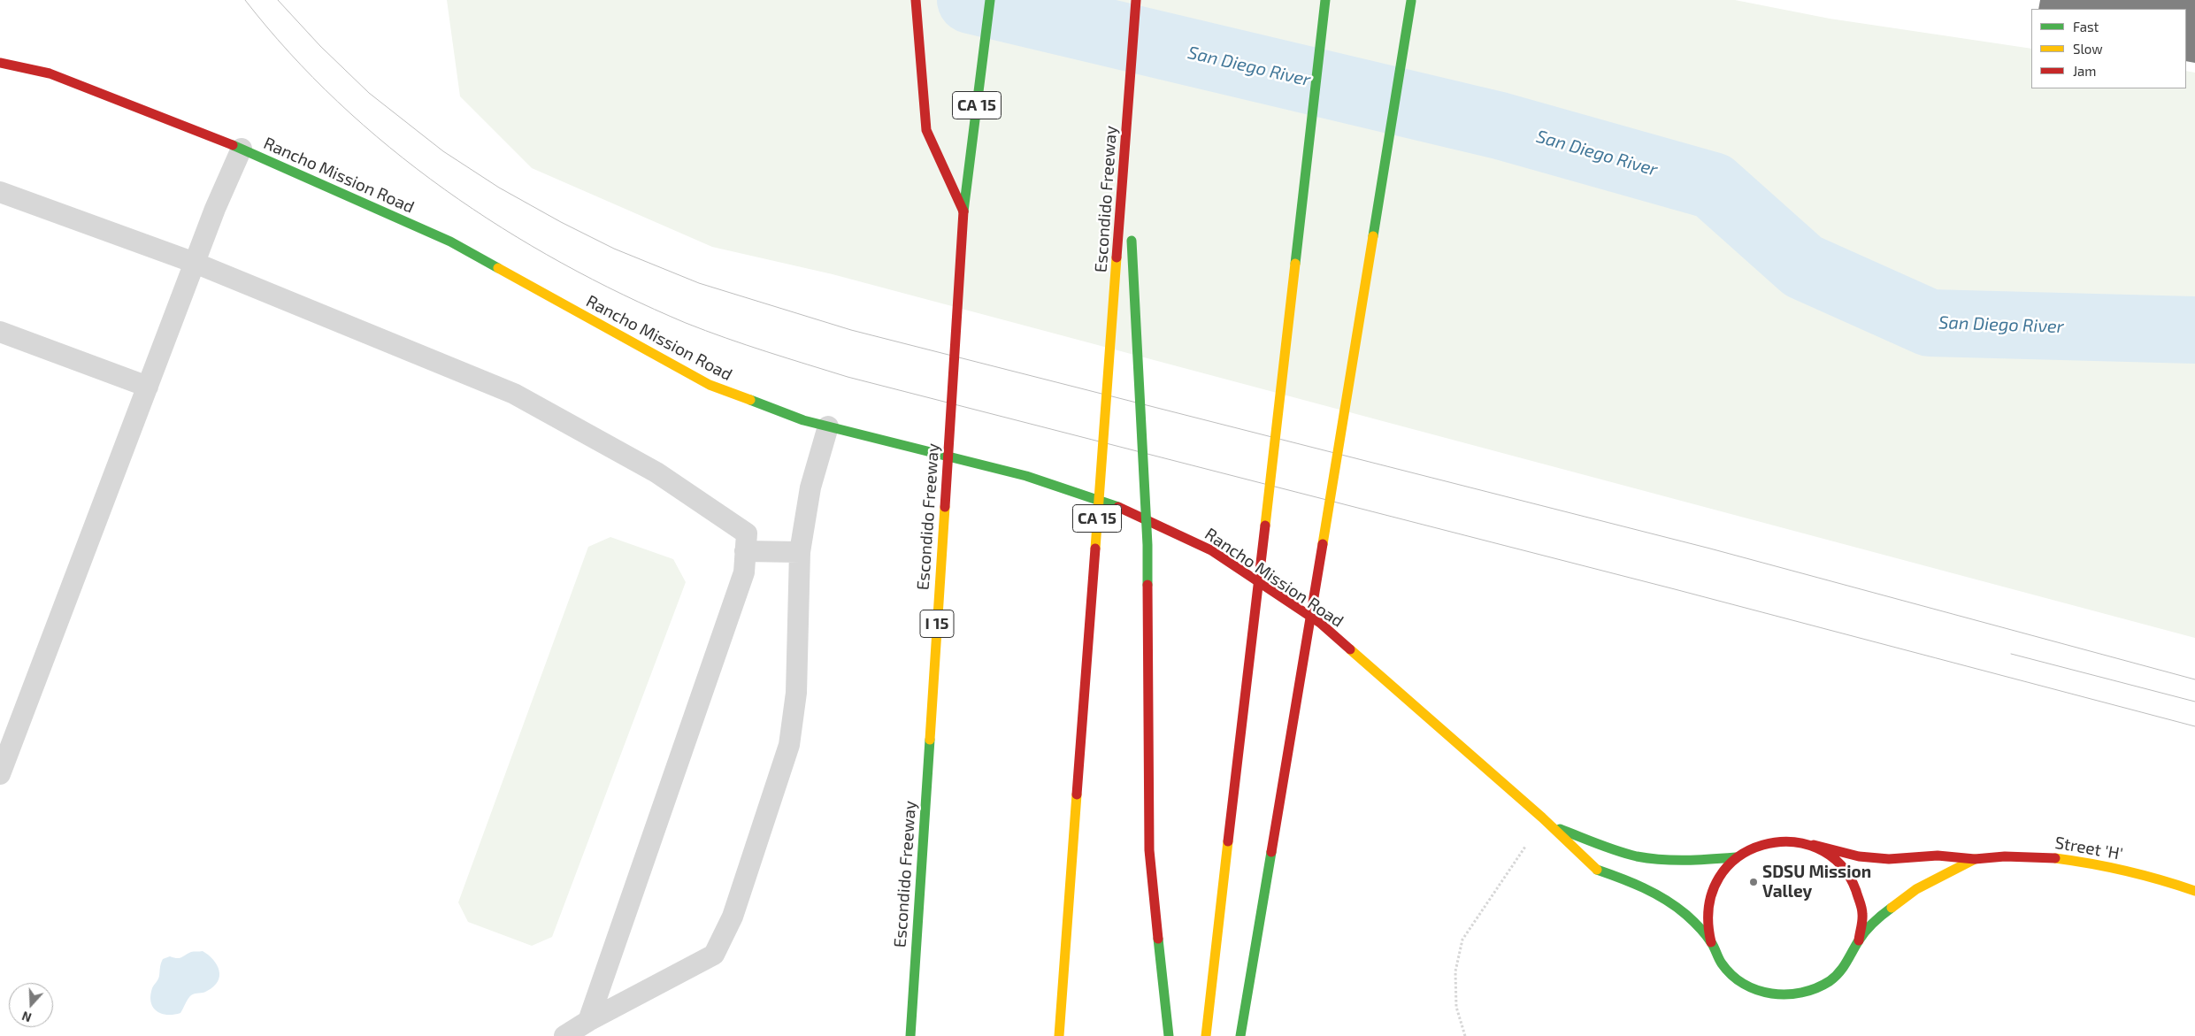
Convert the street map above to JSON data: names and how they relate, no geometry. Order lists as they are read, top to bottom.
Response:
{
  "streets": {
    "main road": [
      "CA 15",
      "Rancho Mission Road",
      "Escondido Freeway",
      "I 15",
      "Street 'H'"
    ]
  },
  "crossings": [
    ["Rancho Mission Road", "Street 'H'"]
  ],
  "water": ["San Diego River"],
  "places": ["SDSU Mission Valley"],
  "legend": ["Fast", "Slow", "Jam"],
  "north": "bottom"
}
